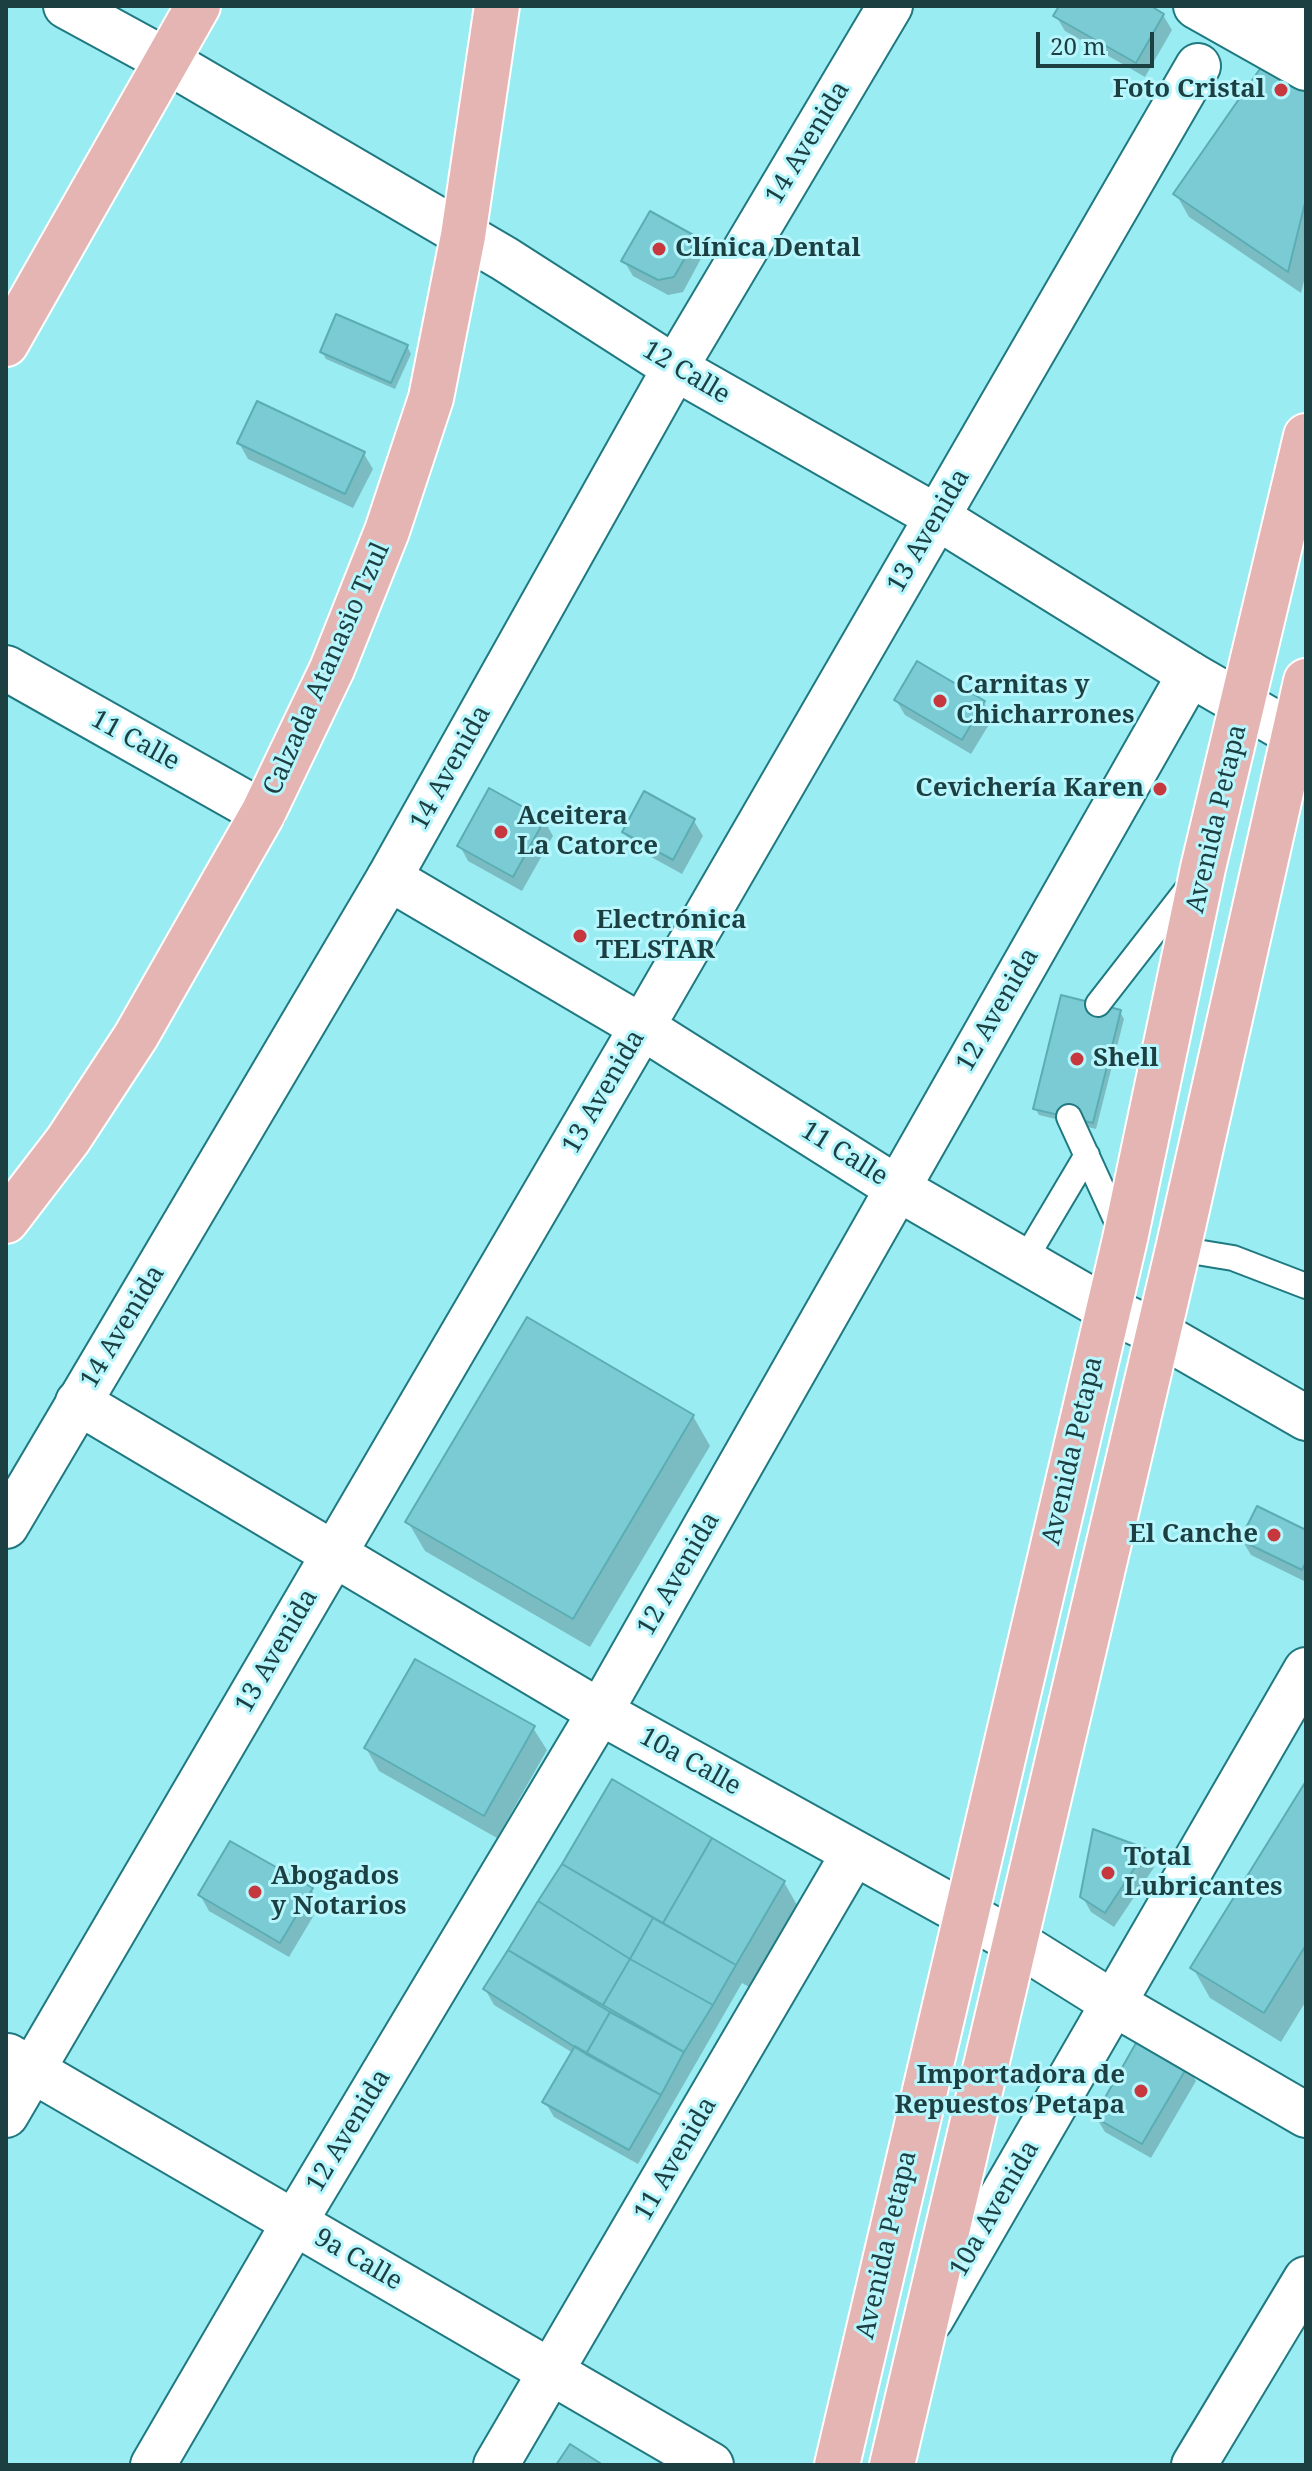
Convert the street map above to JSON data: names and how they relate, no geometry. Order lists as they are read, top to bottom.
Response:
{
  "streets": {
    "main road": ["Calzada Atanasio Tzul", "Avenida Petapa"],
    "street": [
      "14 Avenida",
      "12 Calle",
      "13 Avenida",
      "11 Calle",
      "12 Avenida",
      "10a Calle",
      "11 Avenida",
      "10a Avenida",
      "9a Calle"
    ]
  },
  "crossings": [
    ["14 Avenida", "12 Calle"],
    ["14 Avenida", "11 Calle"],
    ["14 Avenida", "10a Calle"],
    ["12 Calle", "13 Avenida"],
    ["12 Calle", "Calzada Atanasio Tzul"],
    ["12 Calle", "Avenida Petapa"],
    ["12 Calle", "12 Avenida"],
    ["13 Avenida", "11 Calle"],
    ["13 Avenida", "10a Calle"],
    ["13 Avenida", "9a Calle"],
    ["Calzada Atanasio Tzul", "11 Calle"],
    ["11 Calle", "Avenida Petapa"],
    ["11 Calle", "12 Avenida"],
    ["Avenida Petapa", "10a Calle"],
    ["12 Avenida", "10a Calle"],
    ["12 Avenida", "9a Calle"],
    ["10a Calle", "11 Avenida"],
    ["10a Calle", "10a Avenida"],
    ["11 Avenida", "9a Calle"]
  ],
  "places": [
    "Foto Cristal",
    "Clínica Dental",
    "Carnitas y Chicharrones",
    "Cevichería Karen",
    "Aceitera La Catorce",
    "Electrónica TELSTAR",
    "Shell",
    "El Canche",
    "Total Lubricantes",
    "Abogados y Notarios",
    "Importadora de Repuestos Petapa"
  ],
  "scale_bar": "20 m"
}
